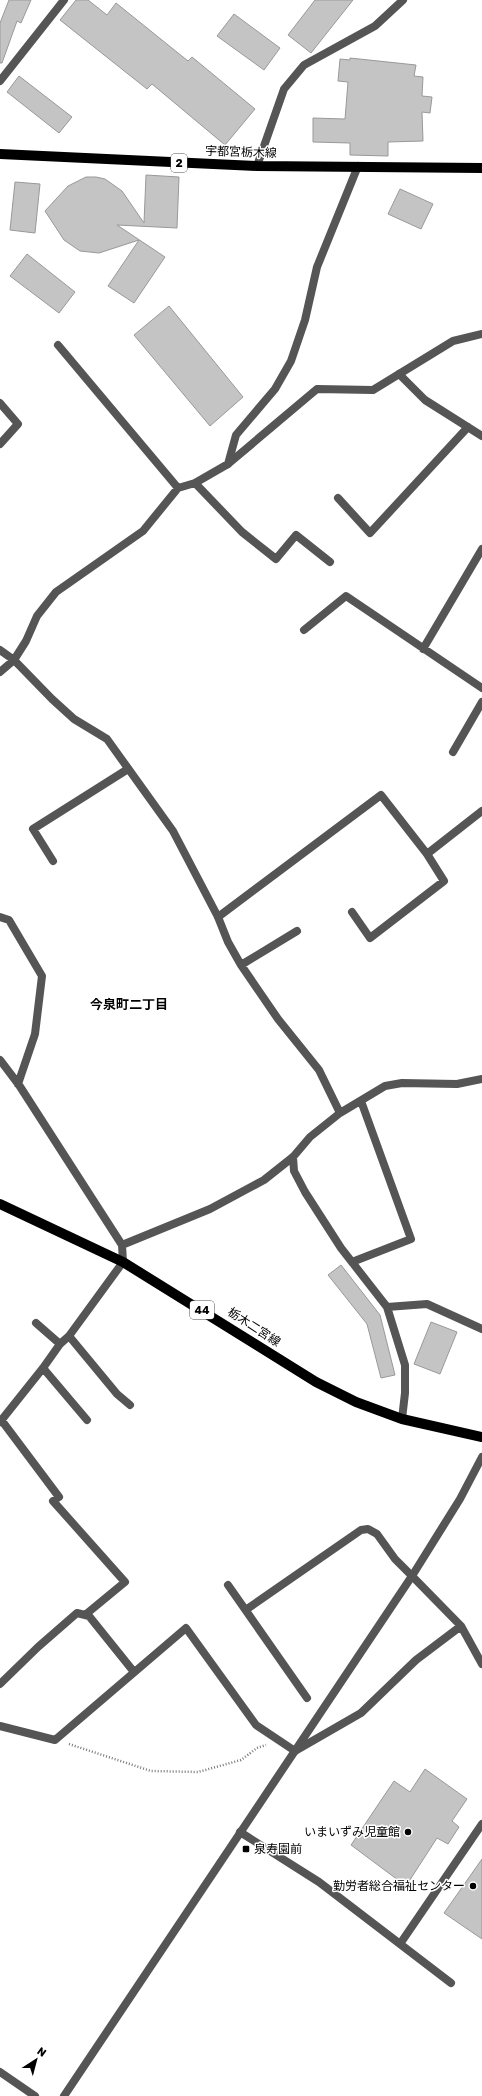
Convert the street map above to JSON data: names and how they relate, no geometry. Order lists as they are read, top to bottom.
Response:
{
  "streets": {
    "main road": [
      "宇都宮栃木線",
      "2",
      "44",
      "栃木二宮線"
    ]
  },
  "districts": ["今泉町二丁目"],
  "places": {
    "other": ["いまいずみ児童館", "勤労者総合福祉センター"],
    "transit": ["泉寿園前"]
  },
  "north": "top right"
}
